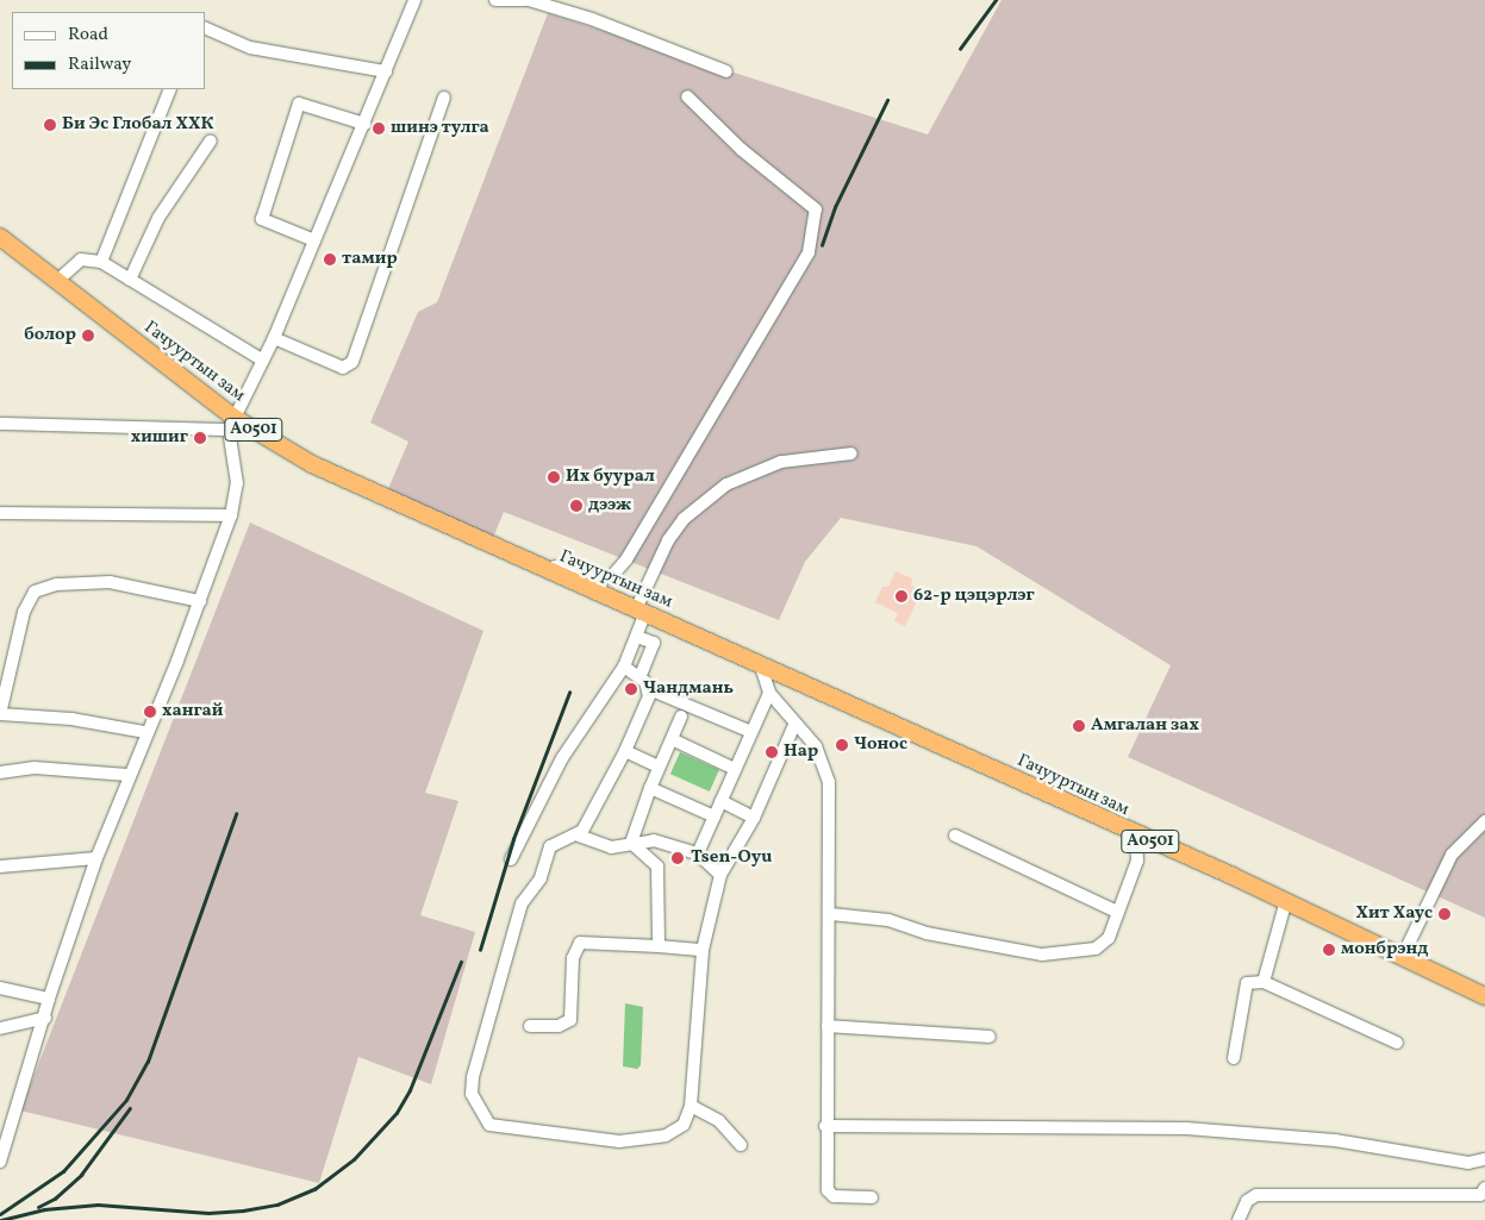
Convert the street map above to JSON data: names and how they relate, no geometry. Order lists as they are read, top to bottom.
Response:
{
  "streets": {
    "highway": ["Гачууртын зам", "A0501"]
  },
  "places": [
    "Би Эс Глобал ХХК",
    "шинэ тулга",
    "тамир",
    "болор",
    "хишиг",
    "Их буурал",
    "дээж",
    "62-р цэцэрлэг",
    "Чандмань",
    "хангай",
    "Амгалан зах",
    "Чонос",
    "Нар",
    "Tsen-Oyu",
    "Хит Хаус",
    "монбрэнд"
  ],
  "legend": ["Road", "Railway"]
}
